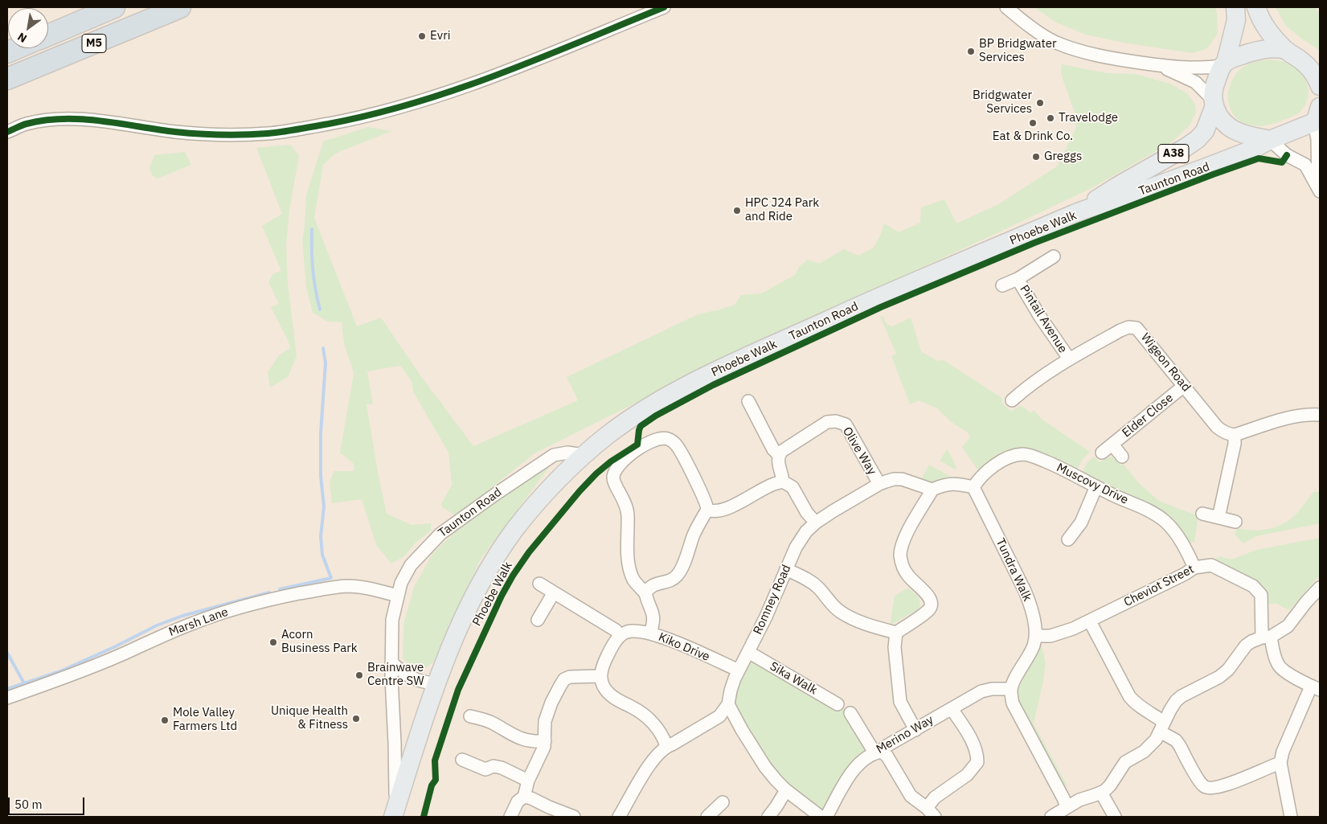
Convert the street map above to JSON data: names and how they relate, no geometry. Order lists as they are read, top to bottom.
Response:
{
  "streets": {
    "highway": ["M5"],
    "main road": ["A38", "Taunton Road"],
    "street": [
      "Pintail Avenue",
      "Wigeon Road",
      "Elder Close",
      "Olive Way",
      "Muscovy Drive",
      "Tundra Walk",
      "Cheviot Street",
      "Romney Road",
      "Marsh Lane",
      "Kiko Drive",
      "Sika Walk",
      "Merino Way"
    ],
    "cycle path": ["Phoebe Walk"]
  },
  "crossings": [
    ["A38", "Taunton Road"],
    ["Taunton Road", "Marsh Lane"],
    ["Pintail Avenue", "Wigeon Road"],
    ["Wigeon Road", "Elder Close"],
    ["Olive Way", "Romney Road"],
    ["Muscovy Drive", "Tundra Walk"],
    ["Muscovy Drive", "Cheviot Street"],
    ["Tundra Walk", "Cheviot Street"],
    ["Tundra Walk", "Merino Way"],
    ["Romney Road", "Kiko Drive"],
    ["Romney Road", "Sika Walk"]
  ],
  "places": [
    "Evri",
    "BP Bridgwater Services",
    "Bridgwater Services",
    "Travelodge",
    "Eat & Drink Co.",
    "Greggs",
    "HPC J24 Park and Ride",
    "Acorn Business Park",
    "Brainwave Centre SW",
    "Unique Health & Fitness",
    "Mole Valley Farmers Ltd"
  ],
  "scale_bar": "50 m",
  "north": "bottom left"
}
